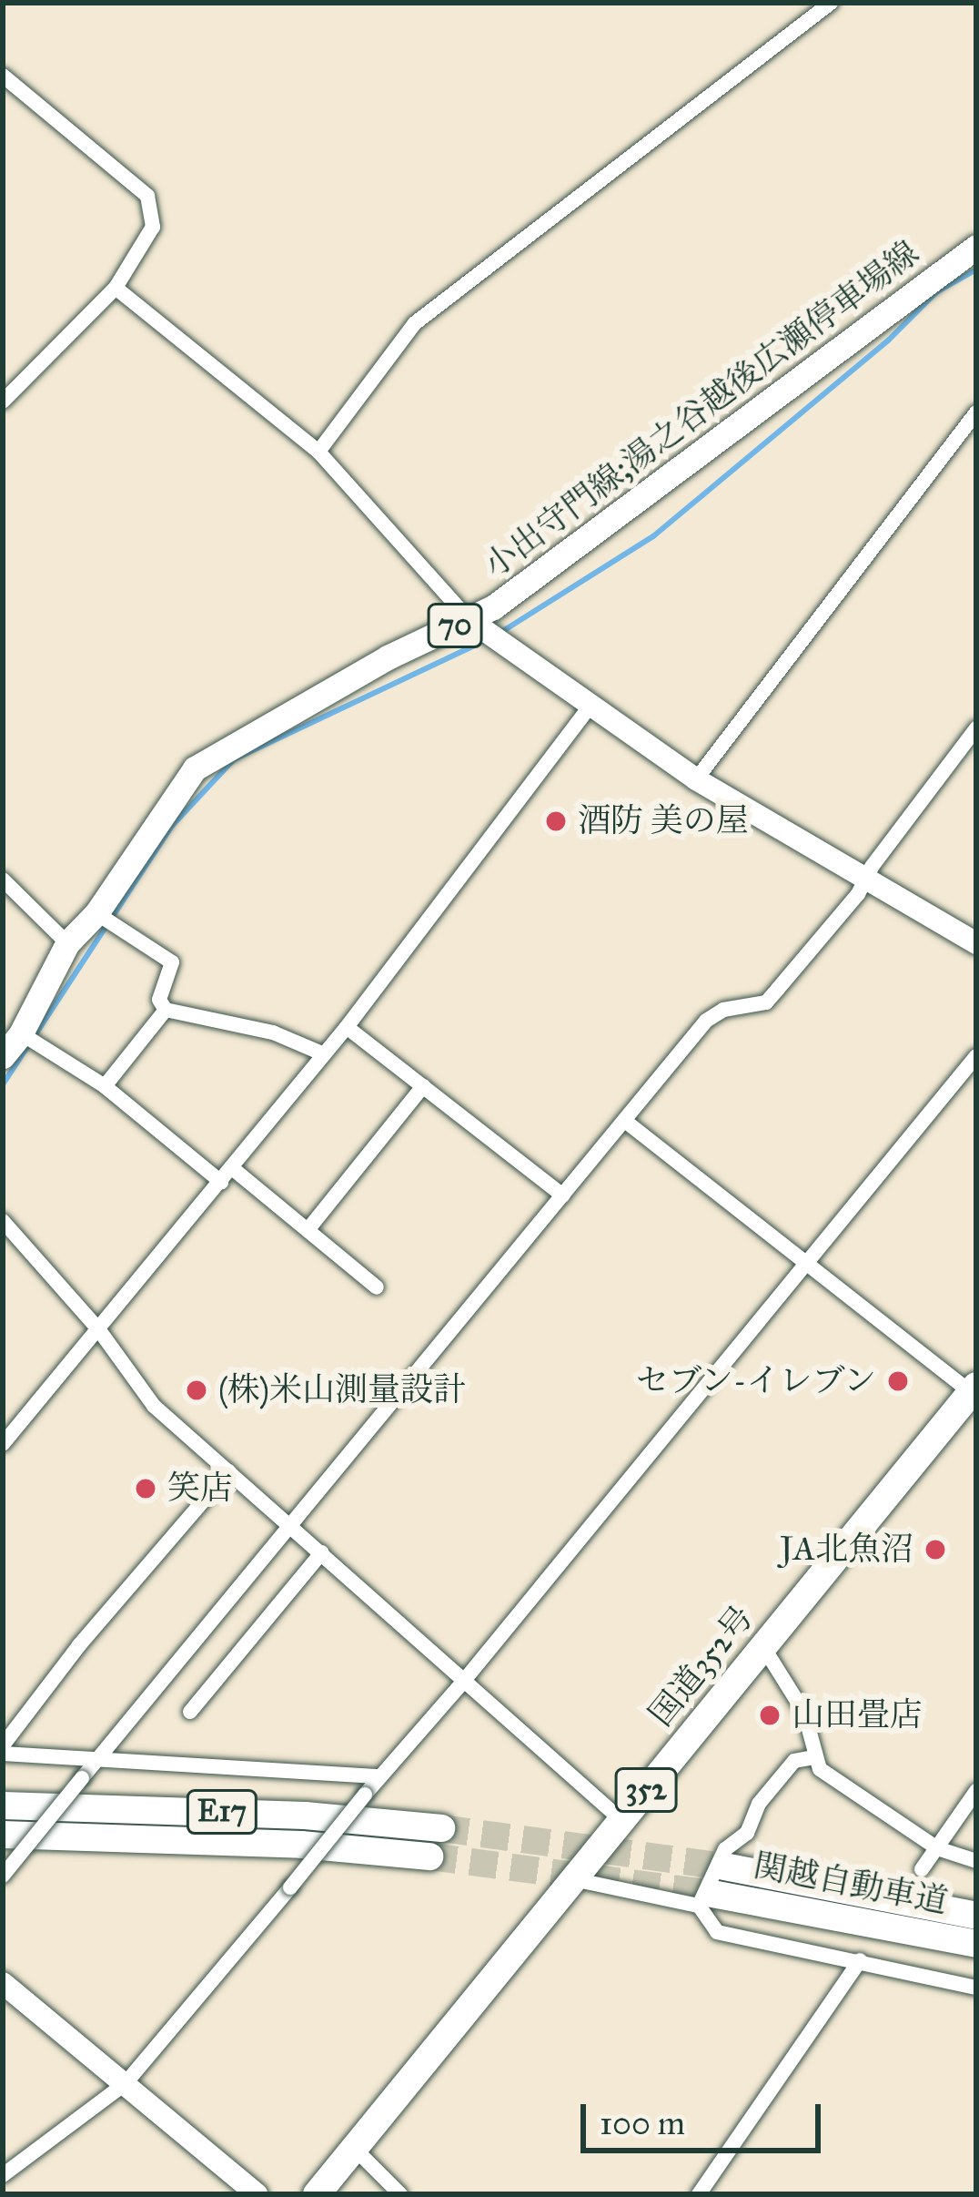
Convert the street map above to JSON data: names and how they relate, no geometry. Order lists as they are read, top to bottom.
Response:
{
  "streets": {
    "highway": [
      "国道352号",
      "352",
      "E17",
      "関越自動車道"
    ],
    "main road": ["小出守門線;湯之谷越後広瀬停車場線", "70"]
  },
  "places": [
    "酒防 美の屋",
    "セブン-イレブン",
    "(株)米山測量設計",
    "笑店",
    "JA北魚沼",
    "山田畳店"
  ],
  "scale_bar": "100 m"
}
